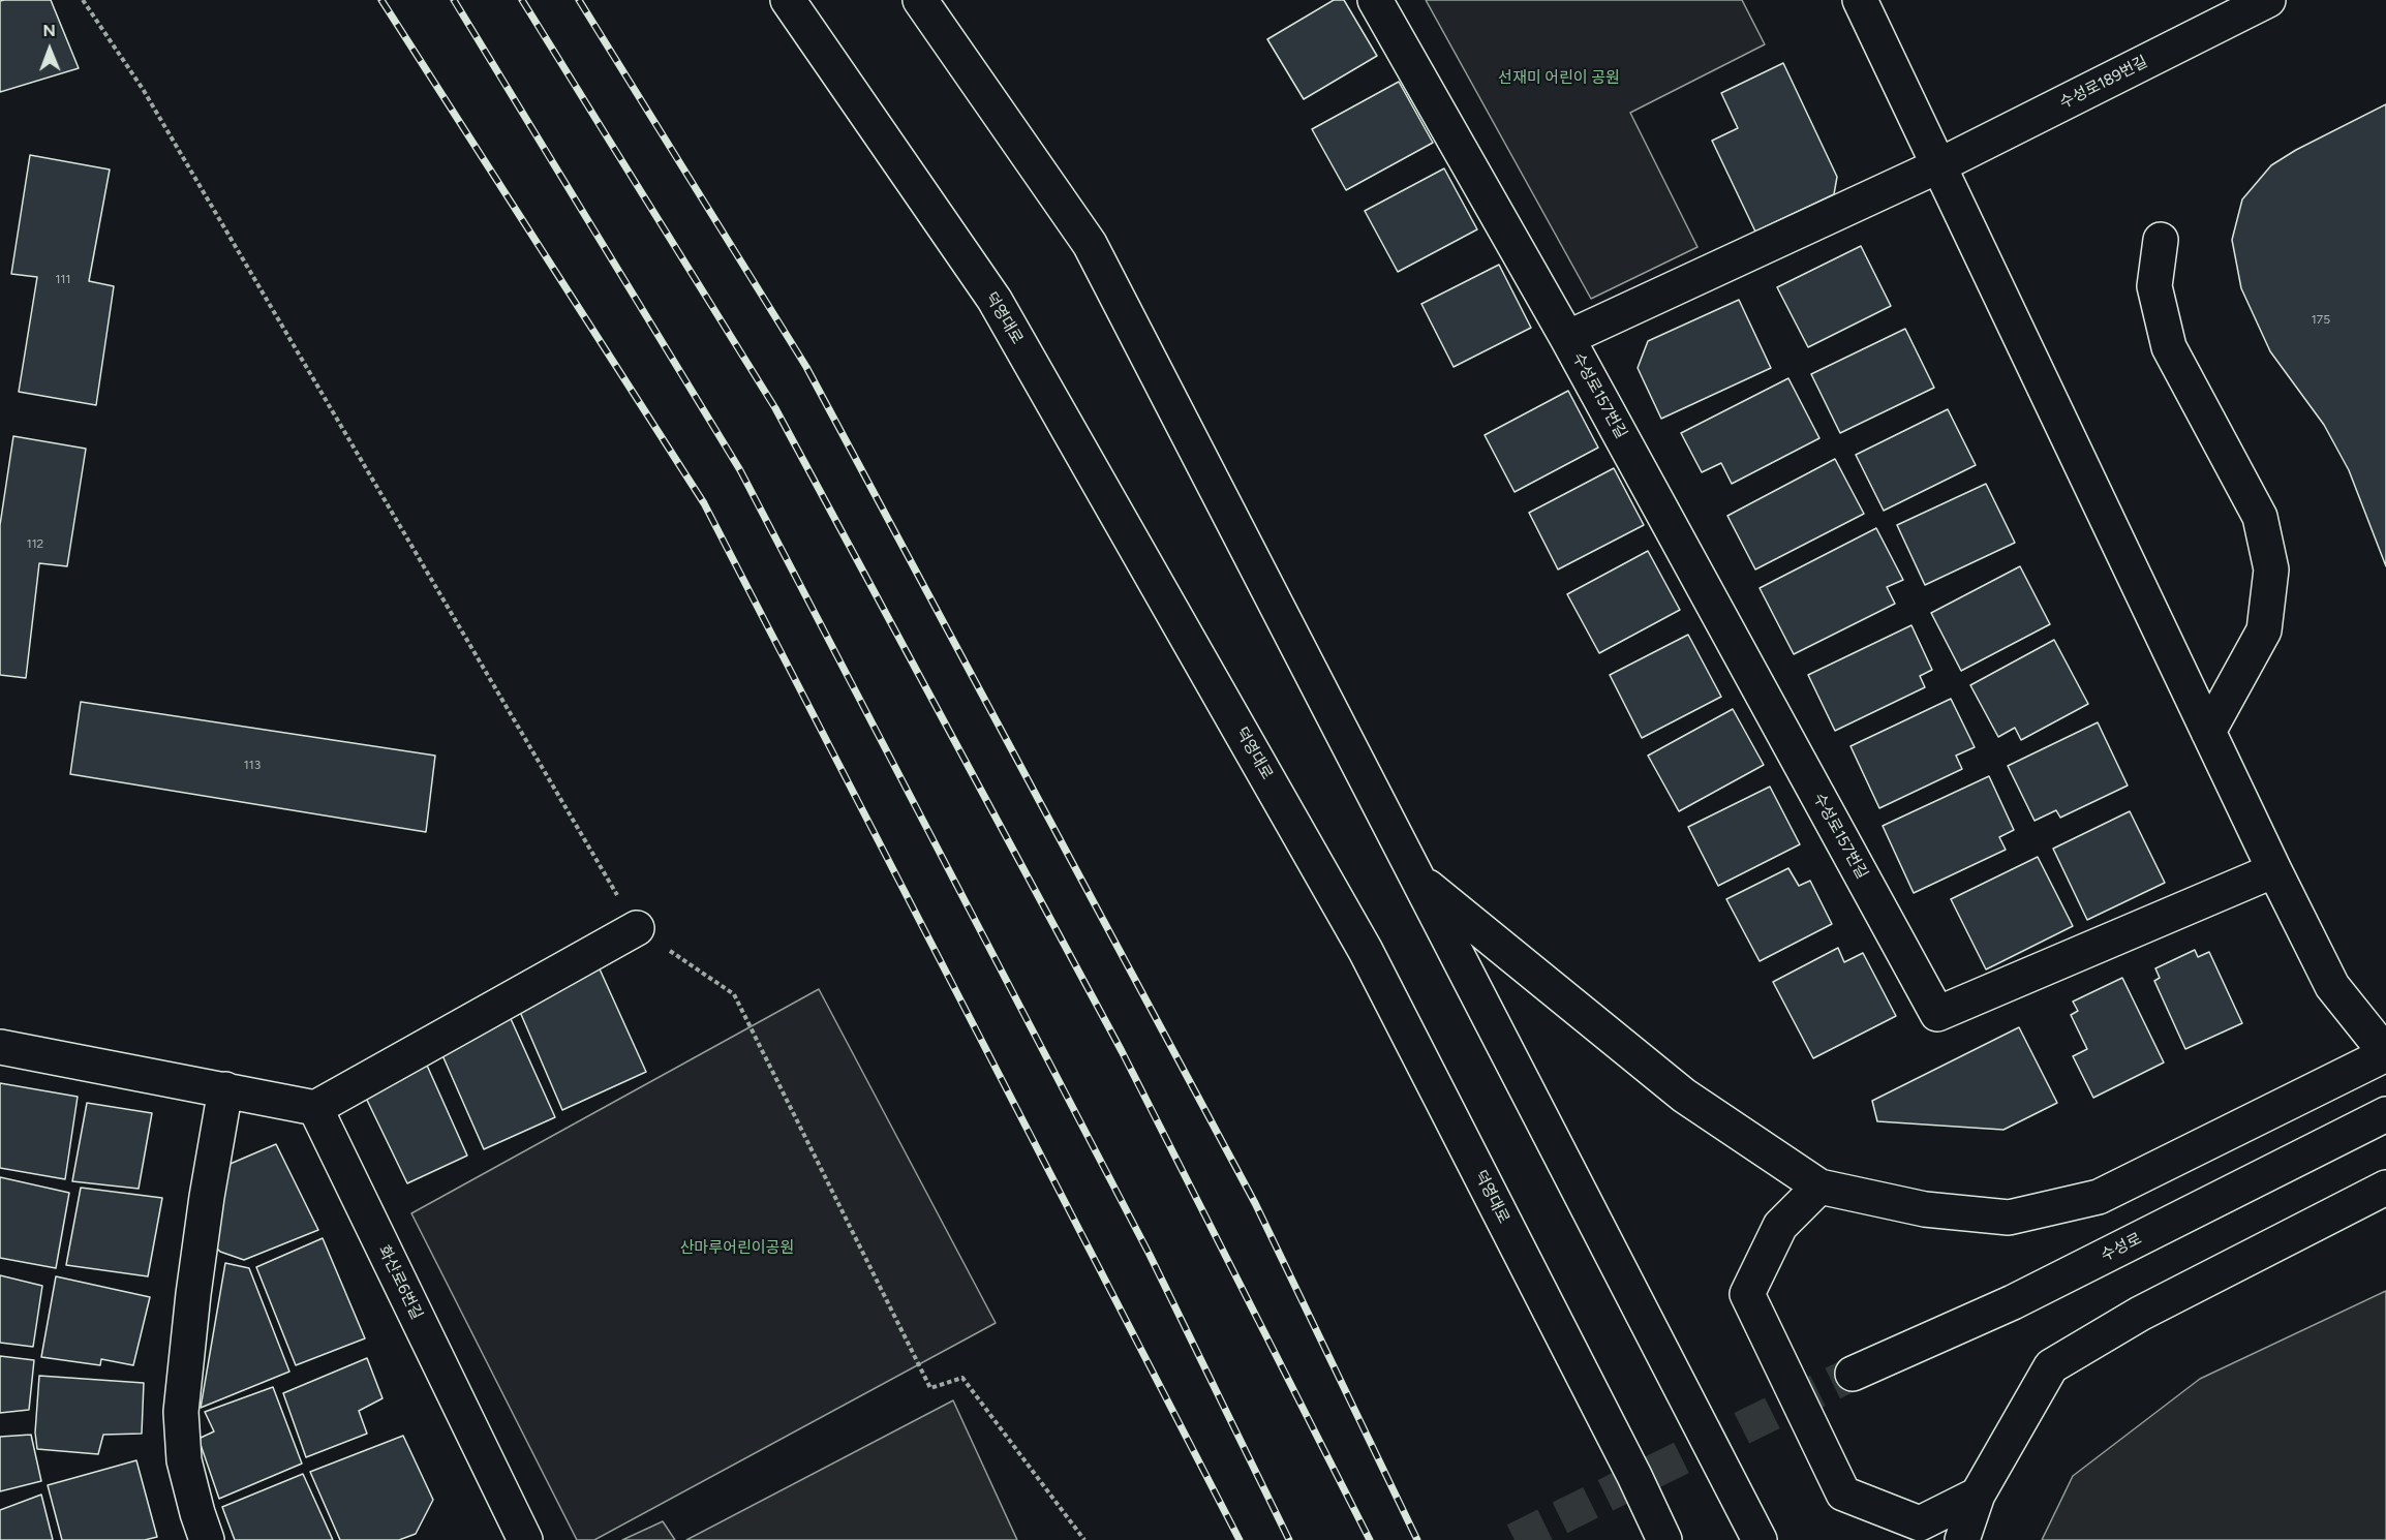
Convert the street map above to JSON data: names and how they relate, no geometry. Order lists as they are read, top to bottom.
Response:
{
  "streets": {
    "main road": [
      "수성로189번길",
      "덕영대로",
      "수성로157번길",
      "수성로",
      "화산로6번길"
    ]
  },
  "crossings": [
    ["수성로189번길", "수성로157번길"]
  ],
  "parks": ["선재미 어린이 공원", "산마루어린이공원"],
  "house_numbers": [
    "111",
    "175",
    "112",
    "113"
  ],
  "north": "top"
}
